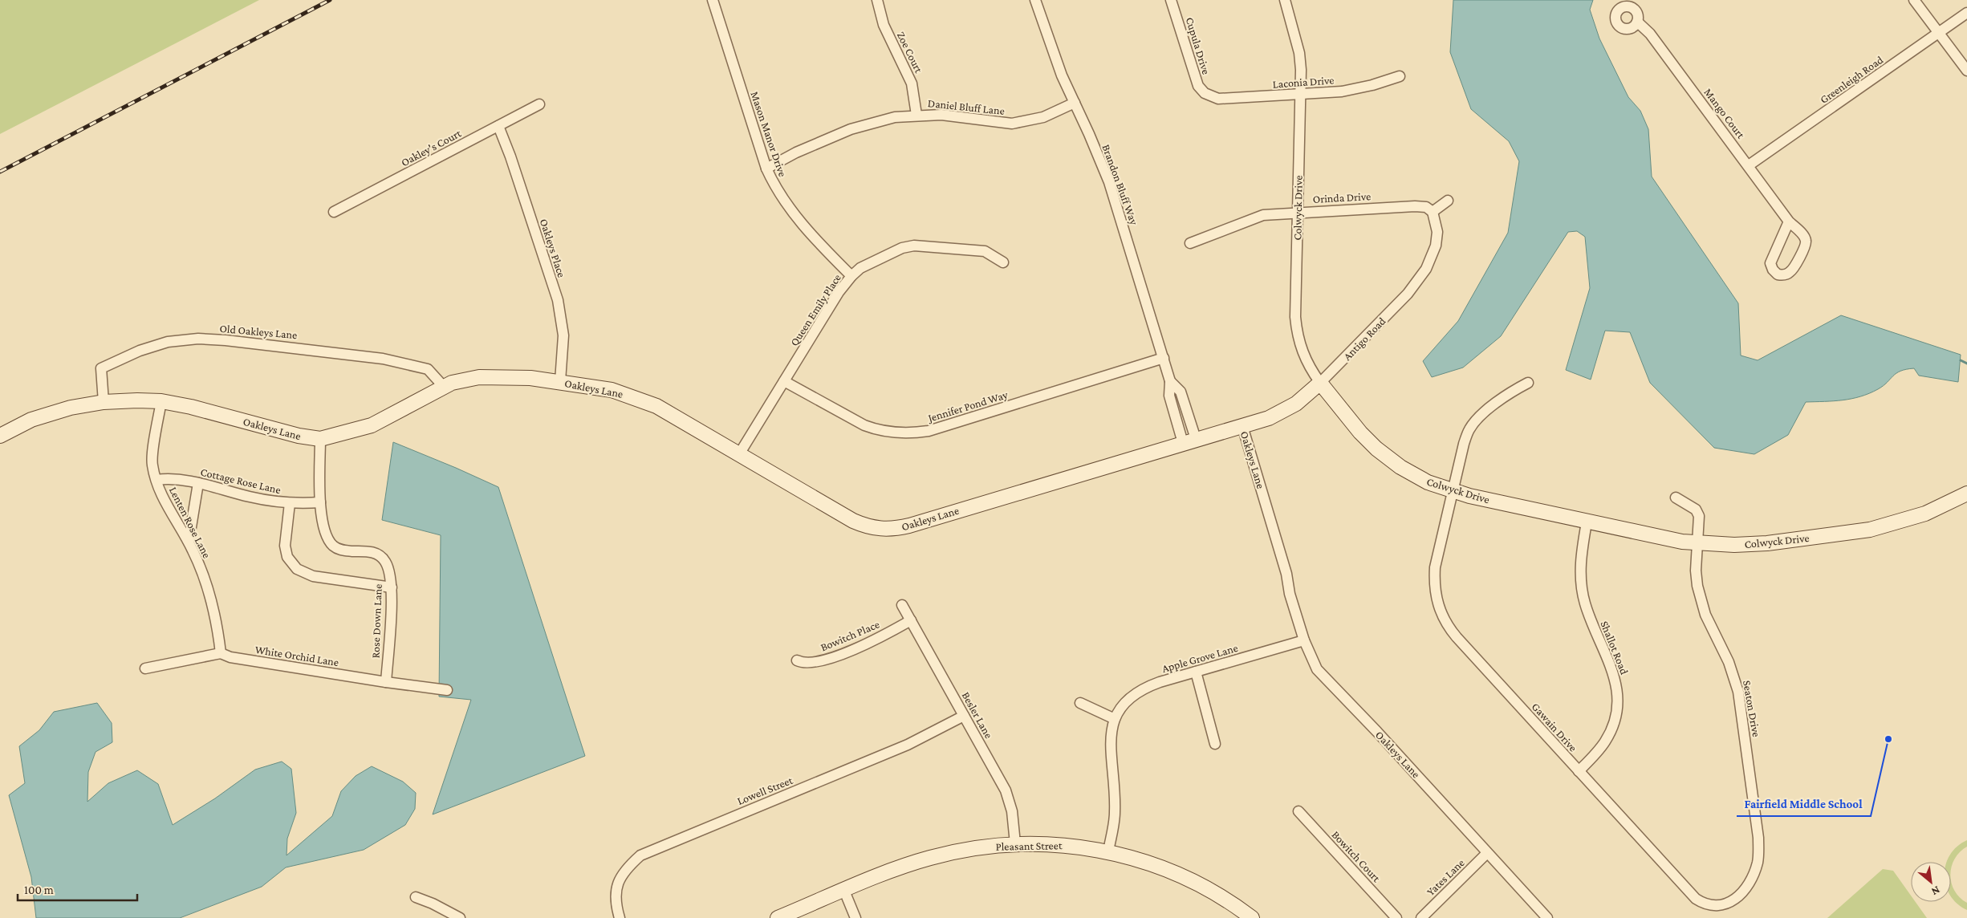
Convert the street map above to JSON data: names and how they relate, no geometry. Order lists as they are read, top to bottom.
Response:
{
  "streets": {
    "street": [
      "Cupula Drive",
      "Zoe Court",
      "Greenleigh Road",
      "Laconia Drive",
      "Daniel Bluff Lane",
      "Mango Court",
      "Mason Manor Drive",
      "Oakley's Court",
      "Brandon Bluff Way",
      "Orinda Drive",
      "Colwyck Drive",
      "Oakleys Place",
      "Queen Emily Place",
      "Old Oakleys Lane",
      "Antigo Road",
      "Oakleys Lane",
      "Jennifer Pond Way",
      "Cottage Rose Lane",
      "Lenten Rose Lane",
      "Rose Down Lane",
      "Bowitch Place",
      "Shallot Road",
      "White Orchid Lane",
      "Apple Grove Lane",
      "Seaton Drive",
      "Besler Lane",
      "Gawain Drive",
      "Lowell Street",
      "Pleasant Street",
      "Bowitch Court",
      "Yates Lane"
    ]
  },
  "crossings": [
    ["Cupula Drive", "Laconia Drive"],
    ["Zoe Court", "Daniel Bluff Lane"],
    ["Greenleigh Road", "Mango Court"],
    ["Laconia Drive", "Colwyck Drive"],
    ["Daniel Bluff Lane", "Mason Manor Drive"],
    ["Daniel Bluff Lane", "Brandon Bluff Way"],
    ["Mason Manor Drive", "Queen Emily Place"],
    ["Oakley's Court", "Oakleys Place"],
    ["Brandon Bluff Way", "Oakleys Lane"],
    ["Brandon Bluff Way", "Jennifer Pond Way"],
    ["Orinda Drive", "Colwyck Drive"],
    ["Orinda Drive", "Antigo Road"],
    ["Colwyck Drive", "Antigo Road"],
    ["Colwyck Drive", "Shallot Road"],
    ["Colwyck Drive", "Seaton Drive"],
    ["Colwyck Drive", "Gawain Drive"],
    ["Oakleys Place", "Oakleys Lane"],
    ["Queen Emily Place", "Oakleys Lane"],
    ["Queen Emily Place", "Jennifer Pond Way"],
    ["Old Oakleys Lane", "Oakleys Lane"],
    ["Antigo Road", "Oakleys Lane"],
    ["Oakleys Lane", "Lenten Rose Lane"],
    ["Oakleys Lane", "Rose Down Lane"],
    ["Oakleys Lane", "Apple Grove Lane"],
    ["Oakleys Lane", "Yates Lane"],
    ["Cottage Rose Lane", "Lenten Rose Lane"],
    ["Cottage Rose Lane", "Rose Down Lane"],
    ["Lenten Rose Lane", "White Orchid Lane"],
    ["Rose Down Lane", "White Orchid Lane"],
    ["Bowitch Place", "Besler Lane"],
    ["Shallot Road", "Gawain Drive"],
    ["Apple Grove Lane", "Pleasant Street"],
    ["Seaton Drive", "Gawain Drive"],
    ["Besler Lane", "Lowell Street"],
    ["Besler Lane", "Pleasant Street"]
  ],
  "places": ["Fairfield Middle School"],
  "scale_bar": "100 m",
  "north": "bottom right"
}
